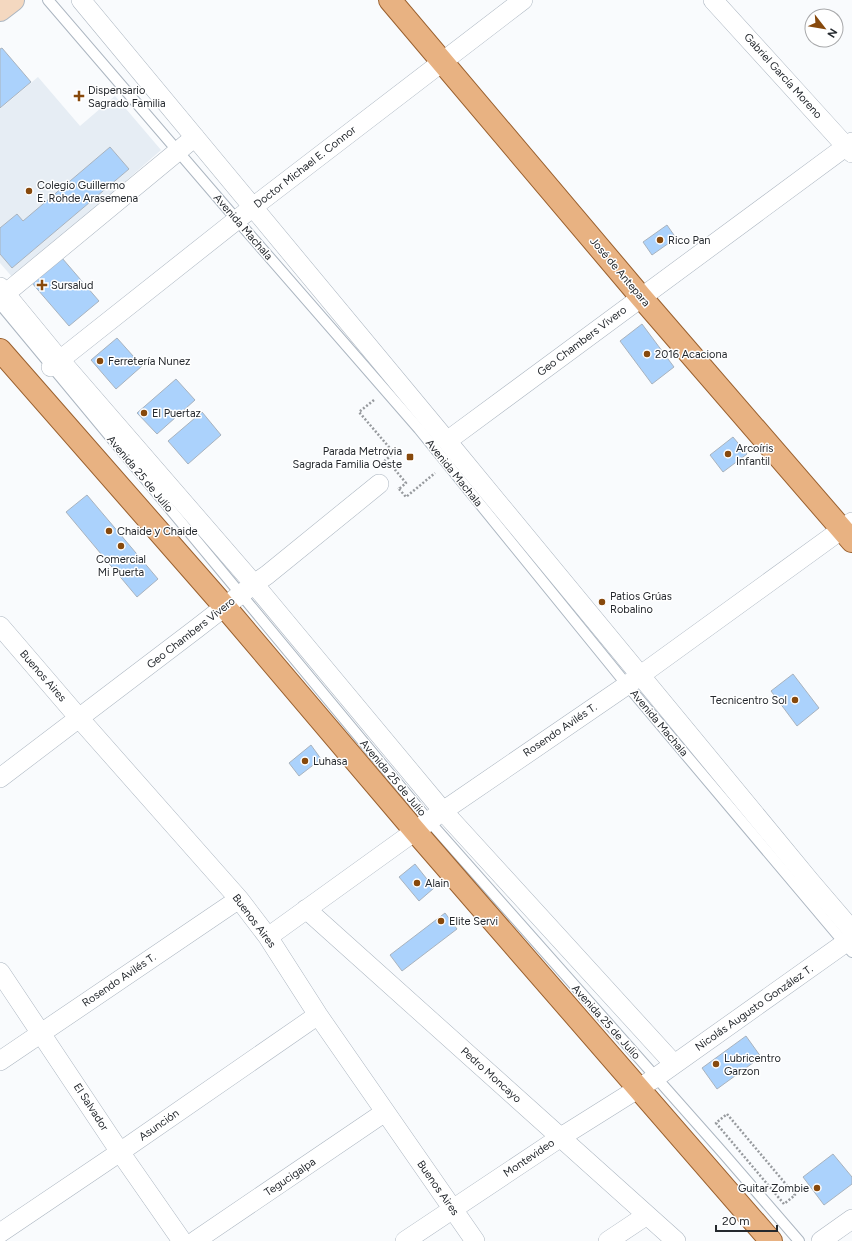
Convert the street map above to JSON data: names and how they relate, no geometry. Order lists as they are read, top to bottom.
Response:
{
  "streets": {
    "main road": ["José de Antepara", "Avenida 25 de Julio"],
    "street": [
      "Gabriel García Moreno",
      "Doctor Michael E. Connor",
      "Avenida Machala",
      "Geo Chambers Vivero",
      "Buenos Aires",
      "Rosendo Avilés T.",
      "Nicolás Augusto González T.",
      "Pedro Moncayo",
      "El Salvador",
      "Asunción",
      "Montevideo",
      "Tegucigalpa"
    ]
  },
  "crossings": [
    ["Gabriel García Moreno", "Geo Chambers Vivero"],
    ["Doctor Michael E. Connor", "Avenida Machala"],
    ["Doctor Michael E. Connor", "José de Antepara"],
    ["Doctor Michael E. Connor", "Avenida 25 de Julio"],
    ["Avenida Machala", "Geo Chambers Vivero"],
    ["Avenida Machala", "Rosendo Avilés T."],
    ["Avenida Machala", "Nicolás Augusto González T."],
    ["José de Antepara", "Geo Chambers Vivero"],
    ["José de Antepara", "Rosendo Avilés T."],
    ["Geo Chambers Vivero", "Avenida 25 de Julio"],
    ["Geo Chambers Vivero", "Buenos Aires"],
    ["Avenida 25 de Julio", "Rosendo Avilés T."],
    ["Avenida 25 de Julio", "Nicolás Augusto González T."],
    ["Avenida 25 de Julio", "Montevideo"],
    ["Buenos Aires", "Rosendo Avilés T."],
    ["Buenos Aires", "Asunción"],
    ["Buenos Aires", "Montevideo"],
    ["Buenos Aires", "Tegucigalpa"],
    ["Rosendo Avilés T.", "Pedro Moncayo"],
    ["Rosendo Avilés T.", "El Salvador"],
    ["Nicolás Augusto González T.", "Montevideo"],
    ["Pedro Moncayo", "Montevideo"],
    ["El Salvador", "Asunción"]
  ],
  "places": {
    "health": ["Dispensario Sagrado Familia", "Sursalud"],
    "other": [
      "Colegio Guillermo E. Rohde Arasemena",
      "Rico Pan",
      "2016 Acaciona",
      "Ferretería Nunez",
      "El Puertaz",
      "Arcoíris Infantil",
      "Chaide y Chaide",
      "Comercial Mi Puerta",
      "Patios Grúas Robalino",
      "Tecnicentro Sol",
      "Luhasa",
      "Alain",
      "Elite Servi",
      "Lubricentro Garzon",
      "Guitar Zombie"
    ],
    "transit": ["Parada Metrovia Sagrada Familia Oeste"]
  },
  "scale_bar": "20 m",
  "north": "bottom right"
}
